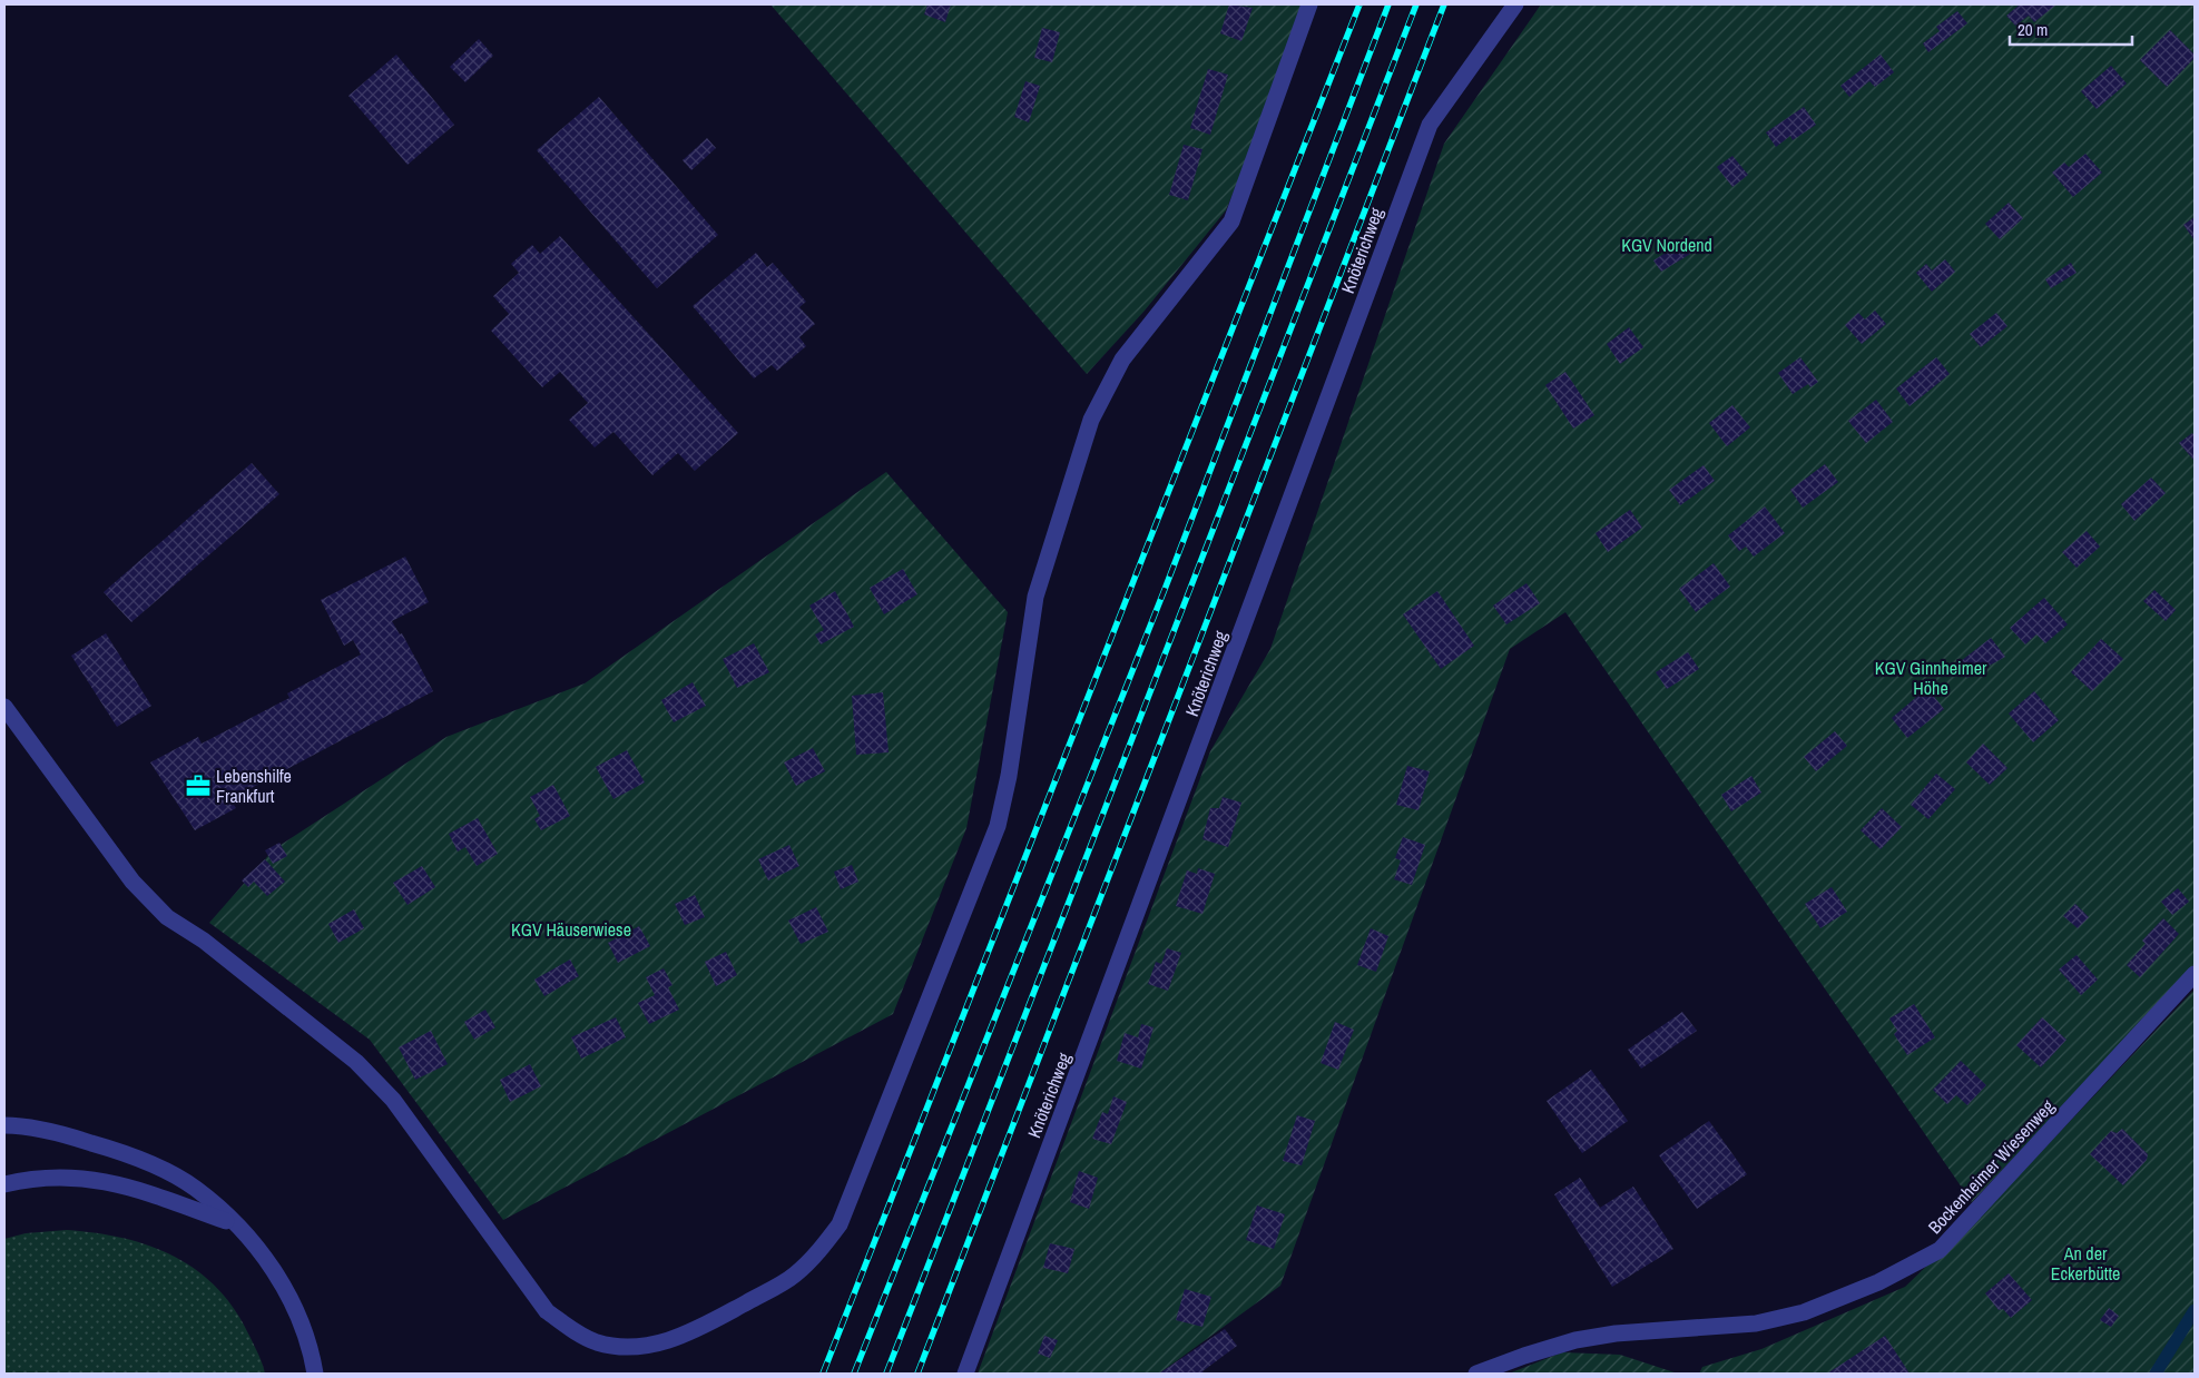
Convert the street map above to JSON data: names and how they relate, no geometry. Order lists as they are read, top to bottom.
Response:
{
  "streets": {
    "street": ["Knöterichweg", "Bockenheimer Wiesenweg"]
  },
  "parks": [
    "KGV Nordend",
    "KGV Ginnheimer Höhe",
    "KGV Häuserwiese",
    "An der Eckerbütte"
  ],
  "places": {
    "office": ["Lebenshilfe Frankfurt"]
  },
  "scale_bar": "20 m"
}
